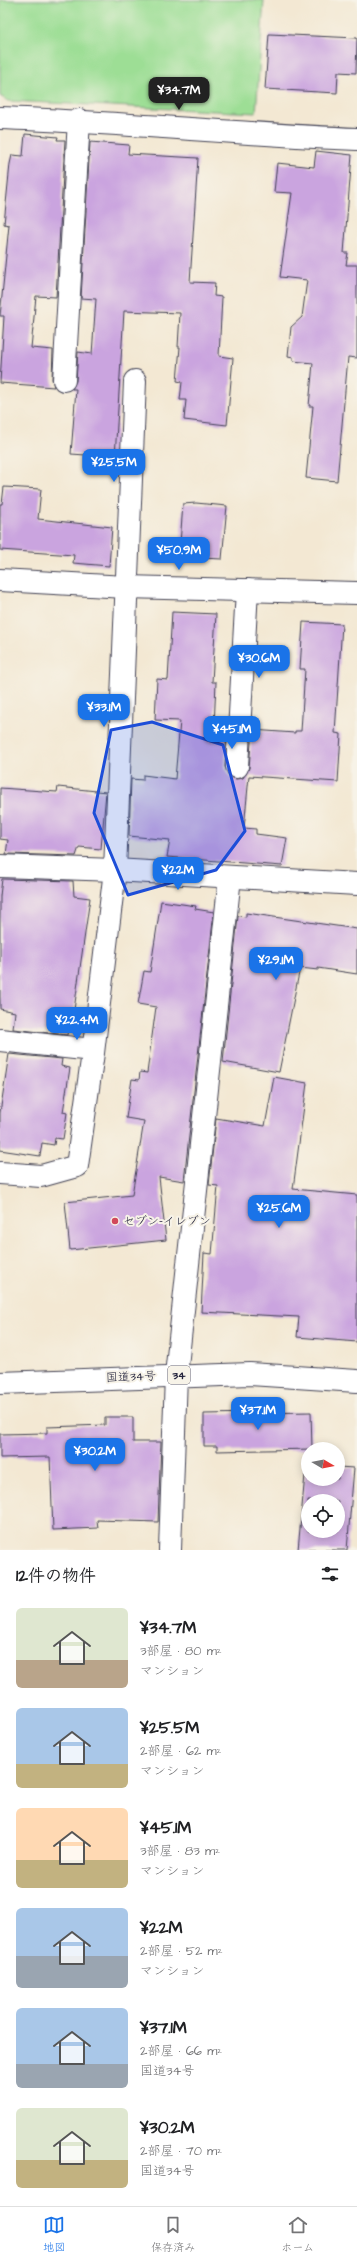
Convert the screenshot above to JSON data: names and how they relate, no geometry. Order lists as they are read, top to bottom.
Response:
{
  "streets": {
    "main road": ["34", "国道34号"]
  },
  "places": ["セブン-イレブン"],
  "north": "right",
  "page": {
    "price": [
      "¥34.7M",
      "¥25.5M",
      "¥50.9M",
      "¥30.6M",
      "¥33.1M",
      "¥45.1M",
      "¥22M",
      "¥29.1M",
      "¥22.4M",
      "¥25.6M",
      "¥37.1M",
      "¥30.2M"
    ],
    "heading": "12件の物件",
    "list": [
      {
        "name": "¥34.7M",
        "note": "3部屋 · 80 m² · マンション"
      },
      {
        "name": "¥25.5M",
        "note": "2部屋 · 62 m² · マンション"
      },
      {
        "name": "¥45.1M",
        "note": "3部屋 · 83 m² · マンション"
      },
      {
        "name": "¥22M",
        "note": "2部屋 · 52 m² · マンション"
      },
      {
        "name": "¥37.1M",
        "note": "2部屋 · 66 m² · 国道34号"
      },
      {
        "name": "¥30.2M",
        "note": "2部屋 · 70 m² · 国道34号"
      }
    ],
    "tabs": ["地図", "保存済み", "ホーム"]
  }
}
